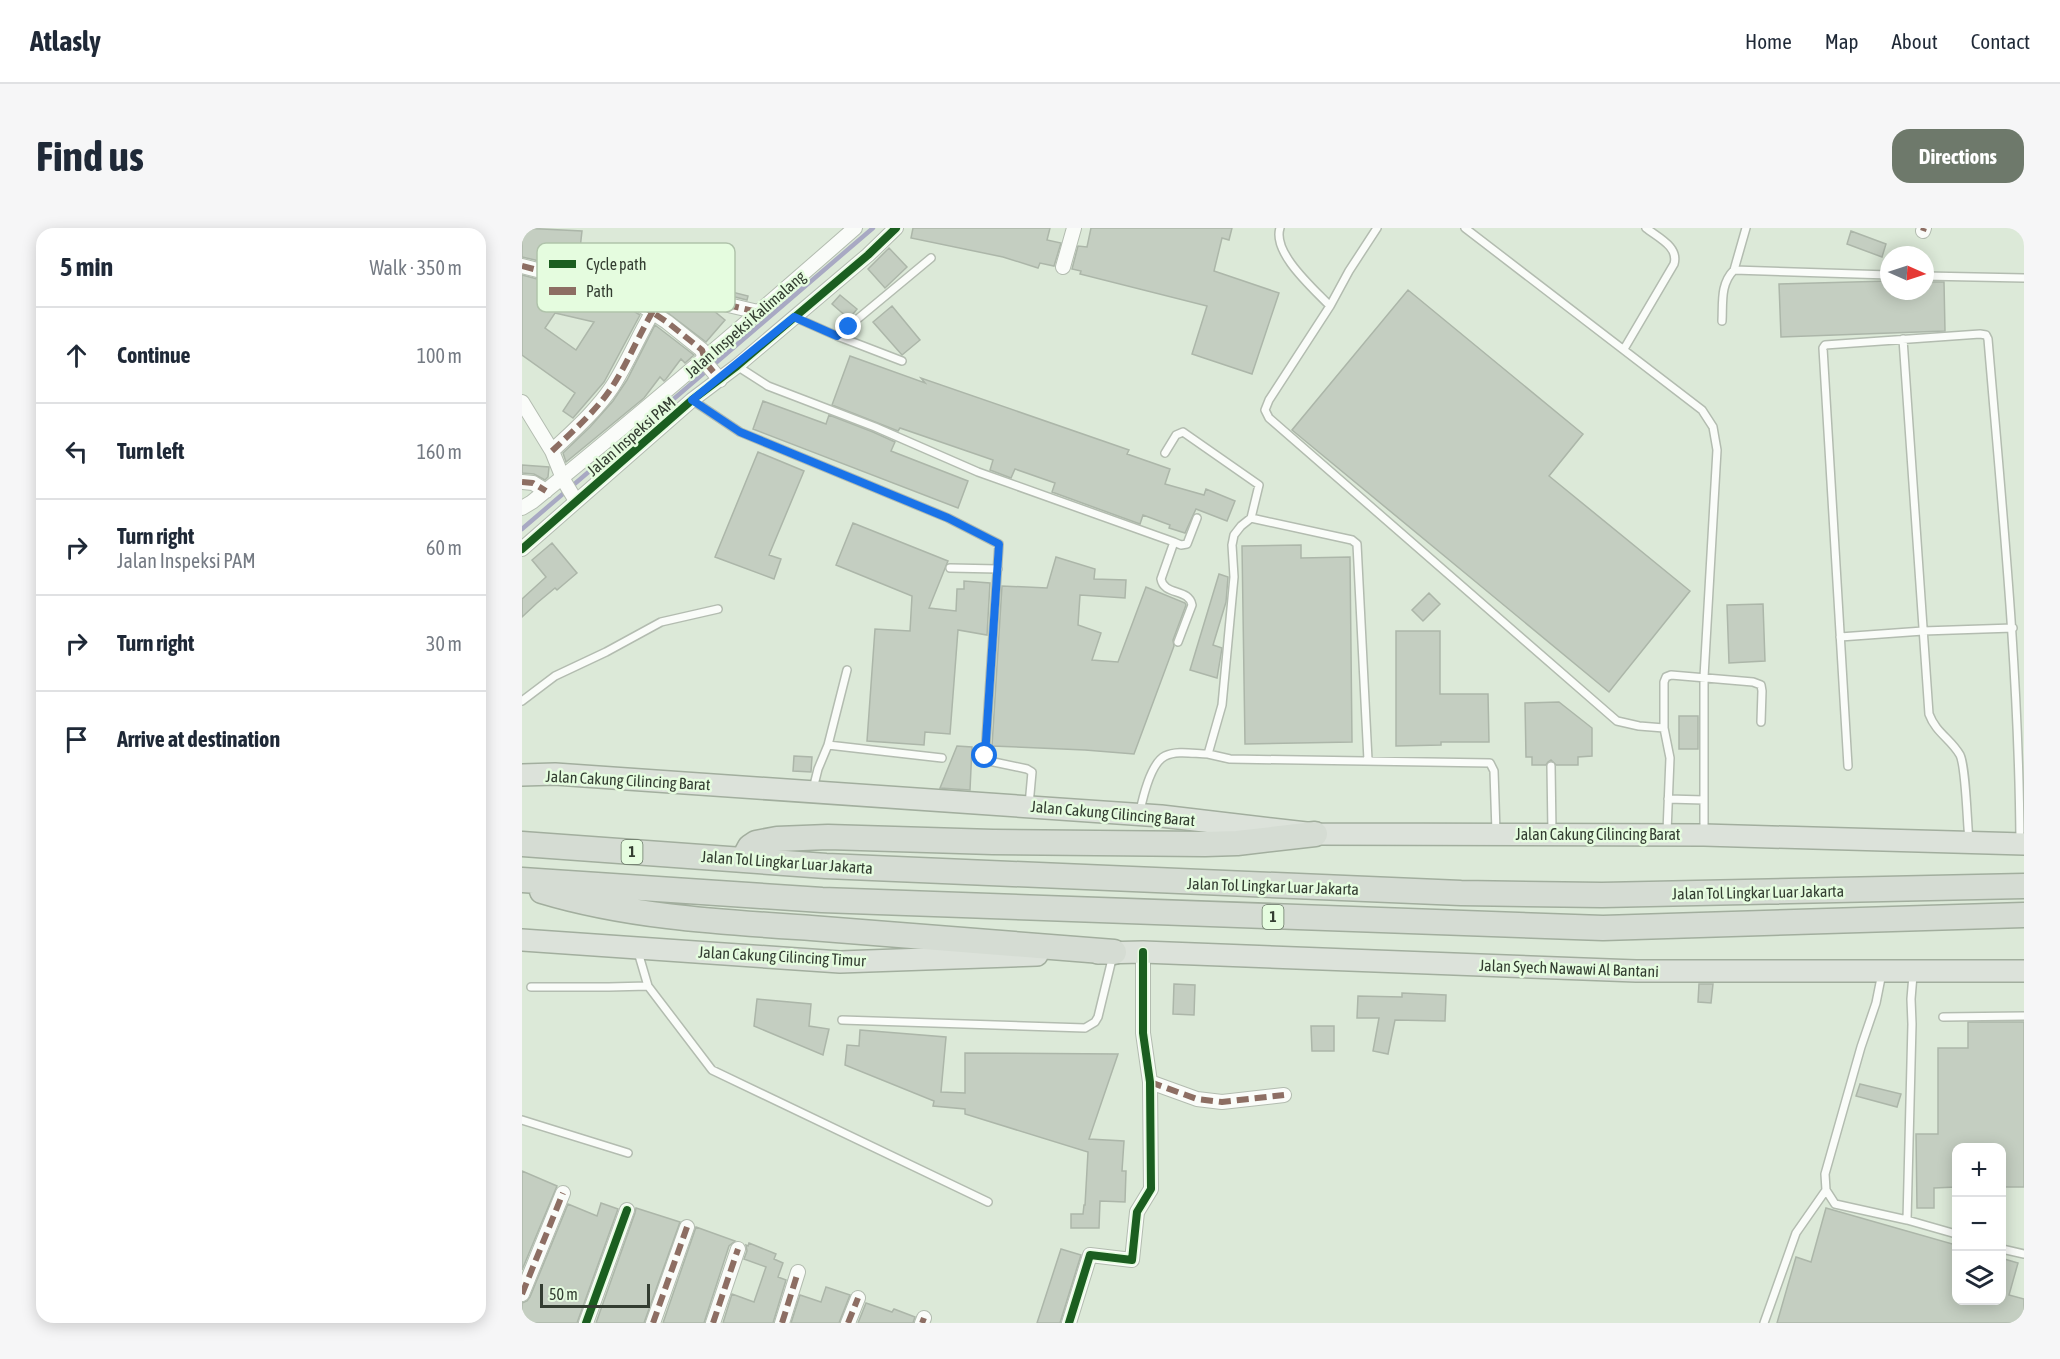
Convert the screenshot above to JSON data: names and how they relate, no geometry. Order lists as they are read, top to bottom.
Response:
{
  "streets": {
    "highway": [
      "Jalan Cakung Cilincing Barat",
      "1",
      "Jalan Tol Lingkar Luar Jakarta",
      "Jalan Cakung Cilincing Timur",
      "Jalan Syech Nawawi Al Bantani"
    ],
    "street": ["Jalan Inspeksi Kalimalang", "Jalan Inspeksi PAM"]
  },
  "crossings": [
    ["Jalan Cakung Cilincing Timur", "Jalan Syech Nawawi Al Bantani"]
  ],
  "legend": ["Cycle path", "Path"],
  "scale_bar": "50 m",
  "north": "right",
  "page": {
    "header": "Atlasly",
    "nav": [
      "Home",
      "Map",
      "About",
      "Contact"
    ],
    "buttons": "Directions",
    "title": "Find us",
    "heading": ["5 min", "Walk · 350 m"],
    "list": [
      ["Continue", "100 m"],
      ["Turn left", "160 m"],
      ["Turn right", "Jalan Inspeksi PAM", "60 m"],
      ["Turn right", "30 m"],
      "Arrive at destination"
    ],
    "map_buttons": ["+", "−"],
    "scale": "50 m"
  }
}
